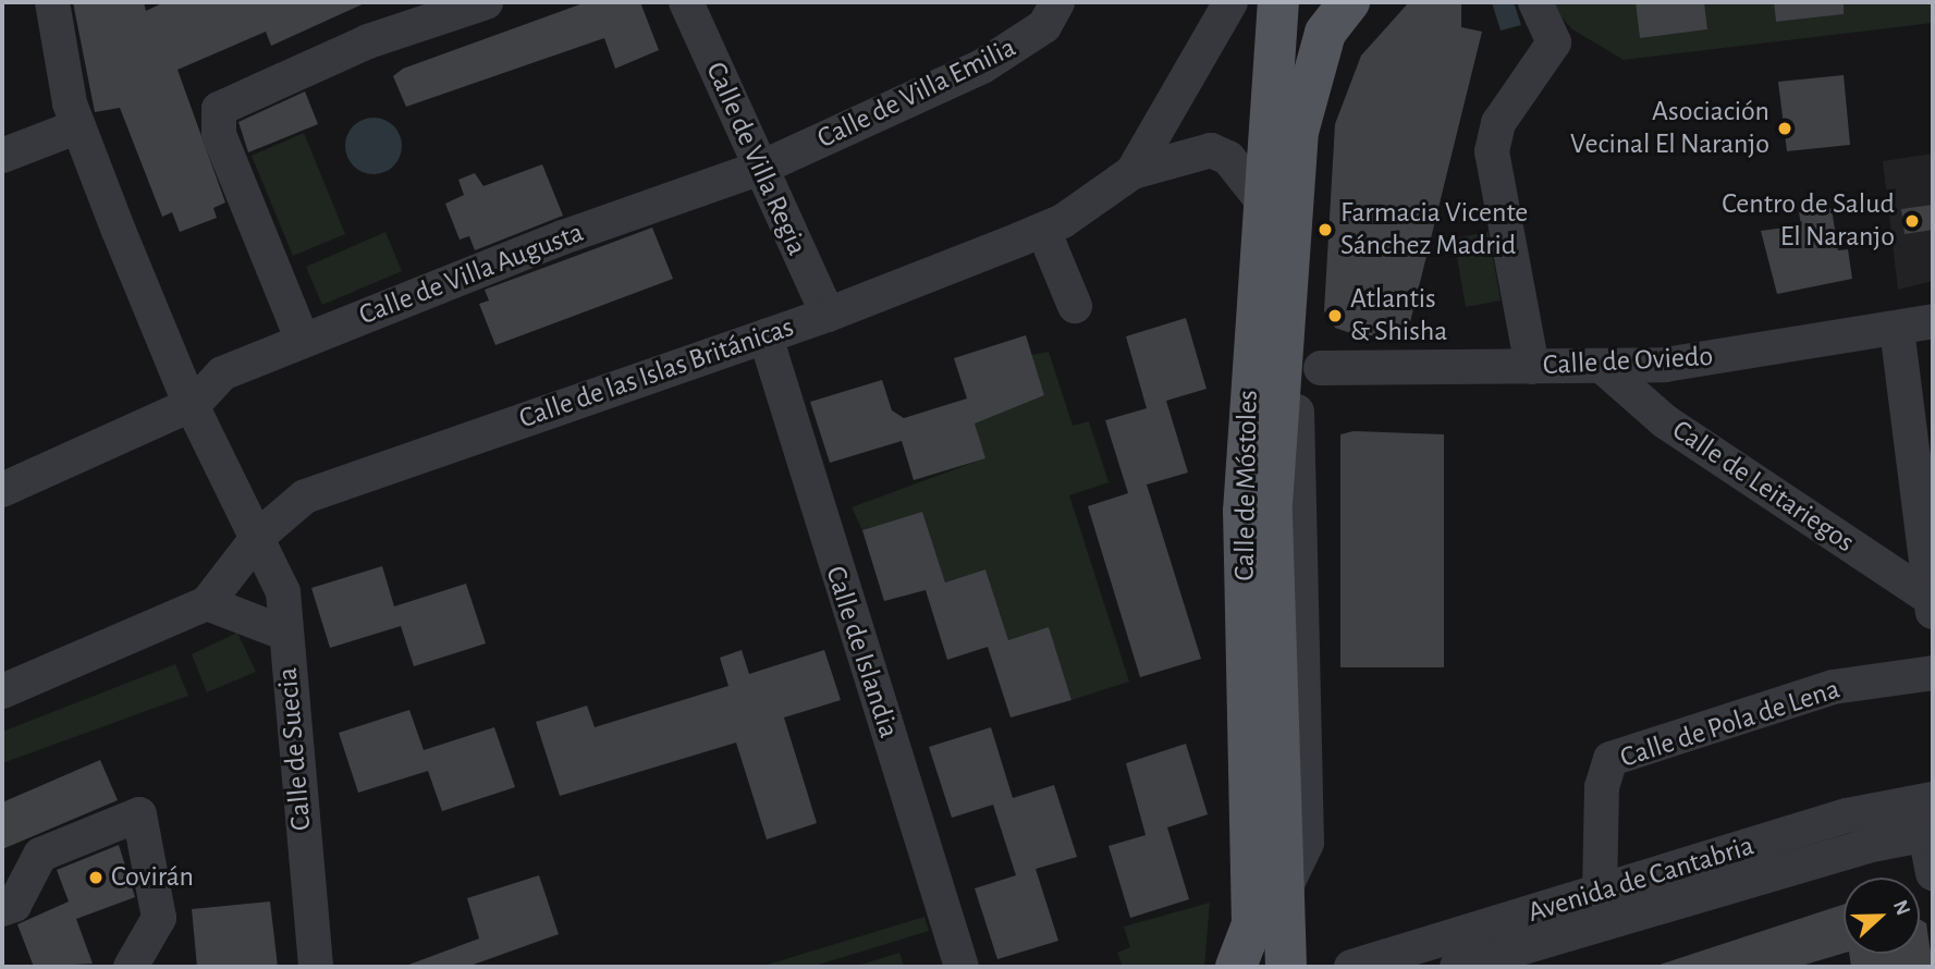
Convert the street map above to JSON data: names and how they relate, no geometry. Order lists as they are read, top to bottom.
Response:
{
  "streets": {
    "main road": ["Calle de Móstoles"],
    "street": [
      "Calle de Villa Emilia",
      "Calle de Villa Regia",
      "Calle de Villa Augusta",
      "Calle de Oviedo",
      "Calle de las Islas Británicas",
      "Calle de Leitariegos",
      "Calle de Islandia",
      "Calle de Pola de Lena",
      "Calle de Suecia",
      "Avenida de Cantabria"
    ]
  },
  "crossings": [
    ["Calle de Villa Emilia", "Calle de Villa Regia"],
    ["Calle de Villa Emilia", "Calle de Villa Augusta"],
    ["Calle de Villa Regia", "Calle de Villa Augusta"],
    ["Calle de Villa Regia", "Calle de las Islas Británicas"],
    ["Calle de Villa Augusta", "Calle de Suecia"],
    ["Calle de Oviedo", "Calle de Leitariegos"],
    ["Calle de las Islas Británicas", "Calle de Móstoles"],
    ["Calle de las Islas Británicas", "Calle de Islandia"],
    ["Calle de las Islas Británicas", "Calle de Suecia"],
    ["Calle de Pola de Lena", "Avenida de Cantabria"]
  ],
  "places": [
    "Asociación Vecinal El Naranjo",
    "Centro de Salud El Naranjo",
    "Farmacia Vicente Sánchez Madrid",
    "Atlantis & Shisha",
    "Covirán"
  ],
  "north": "right"
}
